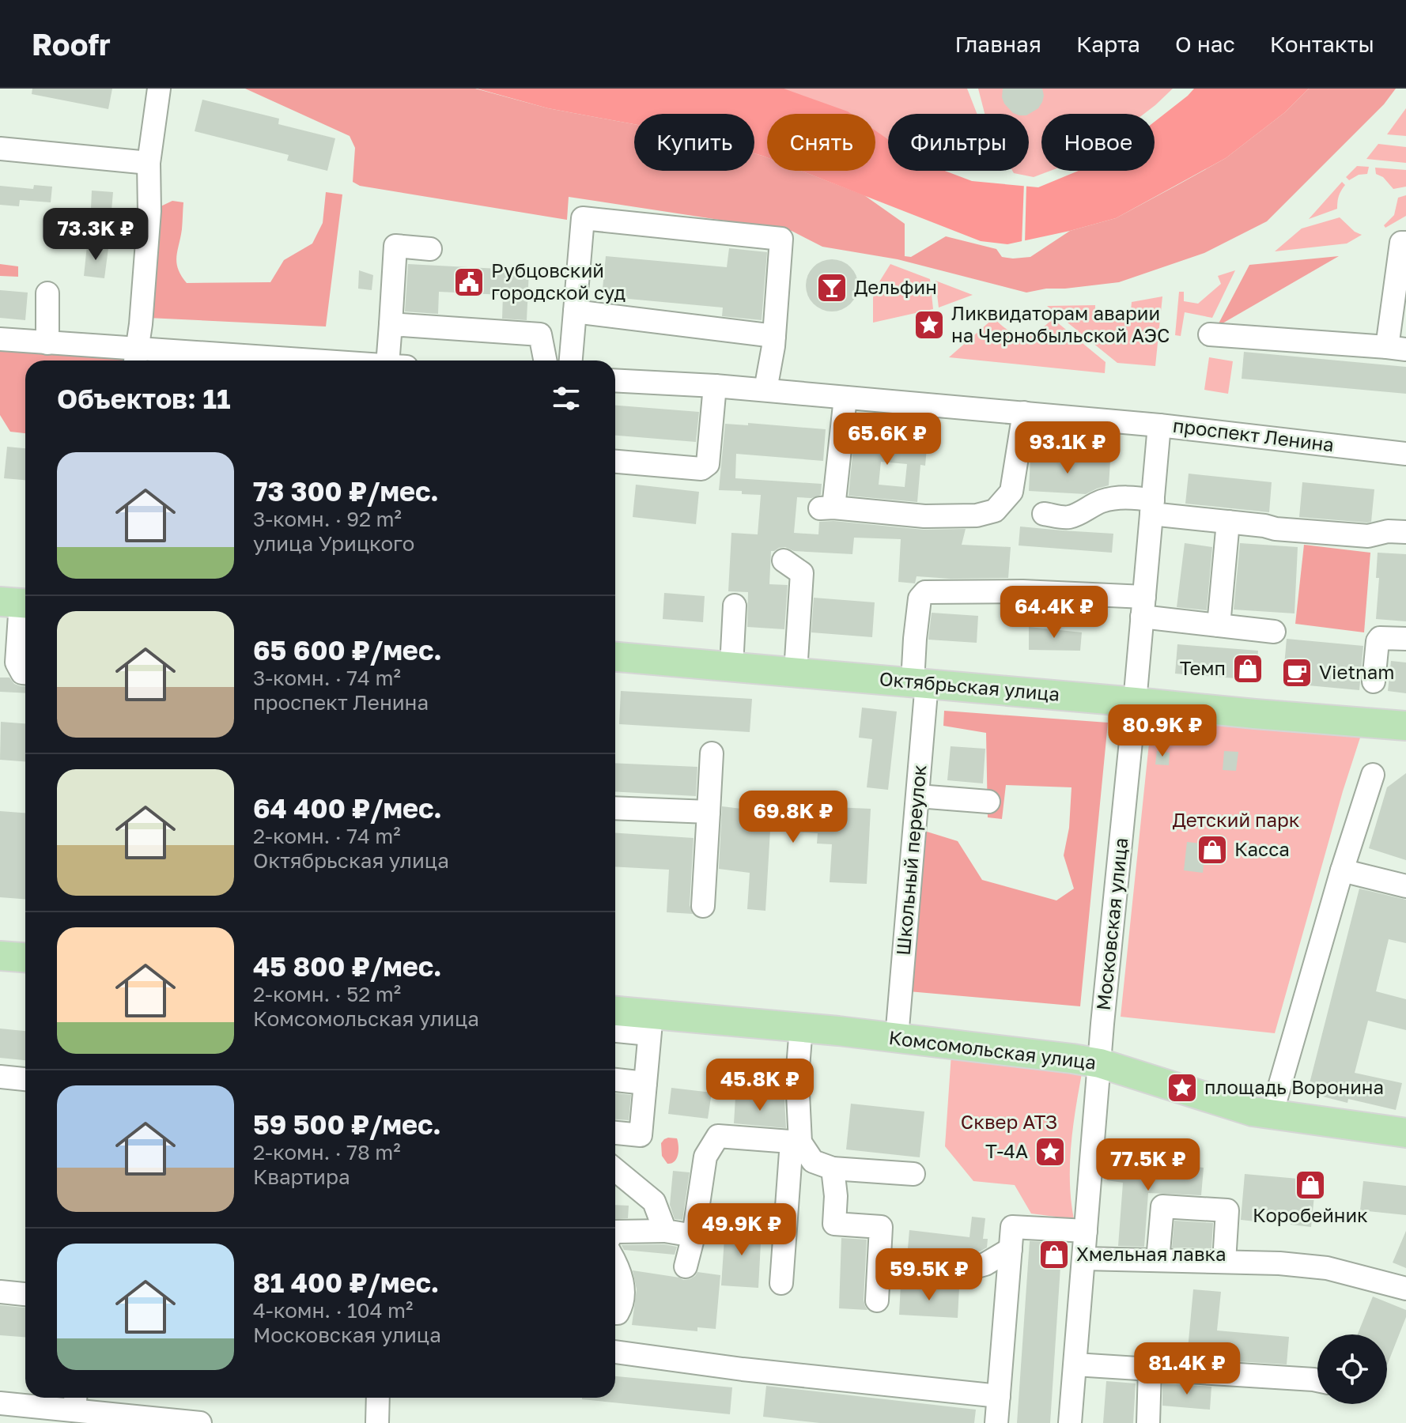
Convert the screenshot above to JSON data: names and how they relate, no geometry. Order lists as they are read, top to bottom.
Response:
{
  "streets": {
    "main road": ["Октябрьская улица", "Комсомольская улица"],
    "street": ["проспект Ленина", "Школьный переулок", "Московская улица"]
  },
  "crossings": [
    ["проспект Ленина", "Московская улица"],
    ["Октябрьская улица", "Школьный переулок"],
    ["Октябрьская улица", "Московская улица"],
    ["Школьный переулок", "Московская улица"],
    ["Школьный переулок", "Комсомольская улица"],
    ["Московская улица", "Комсомольская улица"]
  ],
  "parks": ["Детский парк", "Сквер АТЗ"],
  "places": {
    "public building": ["Рубцовский городской суд"],
    "bar": ["Дельфин"],
    "place": ["Ликвидаторам аварии на Чернобыльской АЭС", "площадь Воронина", "Т-4А"],
    "shop": [
      "Темп",
      "Касса",
      "Коробейник",
      "Хмельная лавка"
    ],
    "cafe": ["Vietnam"]
  },
  "page": {
    "header": "Roofr",
    "nav": [
      "Главная",
      "Карта",
      "О нас",
      "Контакты"
    ],
    "chip": [
      "Купить",
      "Снять",
      "Фильтры",
      "Новое"
    ],
    "price": [
      "73.3K ₽",
      "65.6K ₽",
      "93.1K ₽",
      "64.4K ₽",
      "80.9K ₽",
      "69.8K ₽",
      "45.8K ₽",
      "77.5K ₽",
      "49.9K ₽",
      "59.5K ₽",
      "81.4K ₽"
    ],
    "heading": "Объектов: 11",
    "list": [
      {
        "name": "73 300 ₽/мес.",
        "note": "3-комн. · 92 m² · улица Урицкого"
      },
      {
        "name": "65 600 ₽/мес.",
        "note": "3-комн. · 74 m² · проспект Ленина"
      },
      {
        "name": "64 400 ₽/мес.",
        "note": "2-комн. · 74 m² · Октябрьская улица"
      },
      {
        "name": "45 800 ₽/мес.",
        "note": "2-комн. · 52 m² · Комсомольская улица"
      },
      {
        "name": "59 500 ₽/мес.",
        "note": "2-комн. · 78 m² · Квартира"
      },
      {
        "name": "81 400 ₽/мес.",
        "note": "4-комн. · 104 m² · Московская улица"
      }
    ]
  }
}
